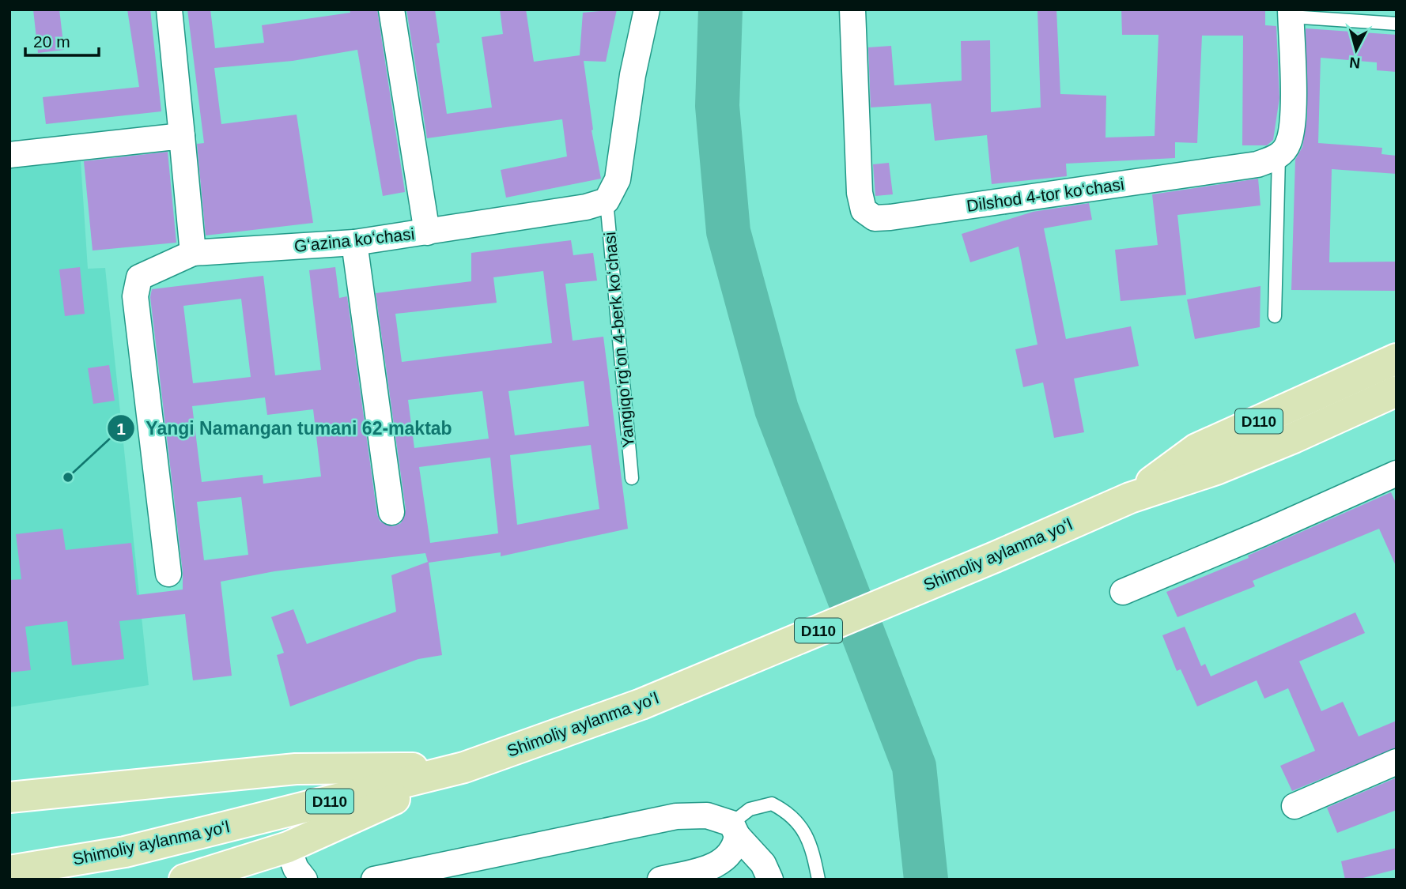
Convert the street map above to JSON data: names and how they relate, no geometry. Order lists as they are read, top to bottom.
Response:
{
  "streets": {
    "main road": ["D110", "Shimoliy aylanma yoʻl"],
    "street": ["Dilshod 4-tor koʻchasi", "Gʻazina koʻchasi"],
    "lane": ["Yangiqoʻrgʻon 4-berk koʻchasi"]
  },
  "crossings": [
    ["Gʻazina koʻchasi", "Yangiqoʻrgʻon 4-berk koʻchasi"]
  ],
  "places": ["Yangi Namangan tumani 62-maktab"],
  "scale_bar": "20 m",
  "north": "bottom"
}
